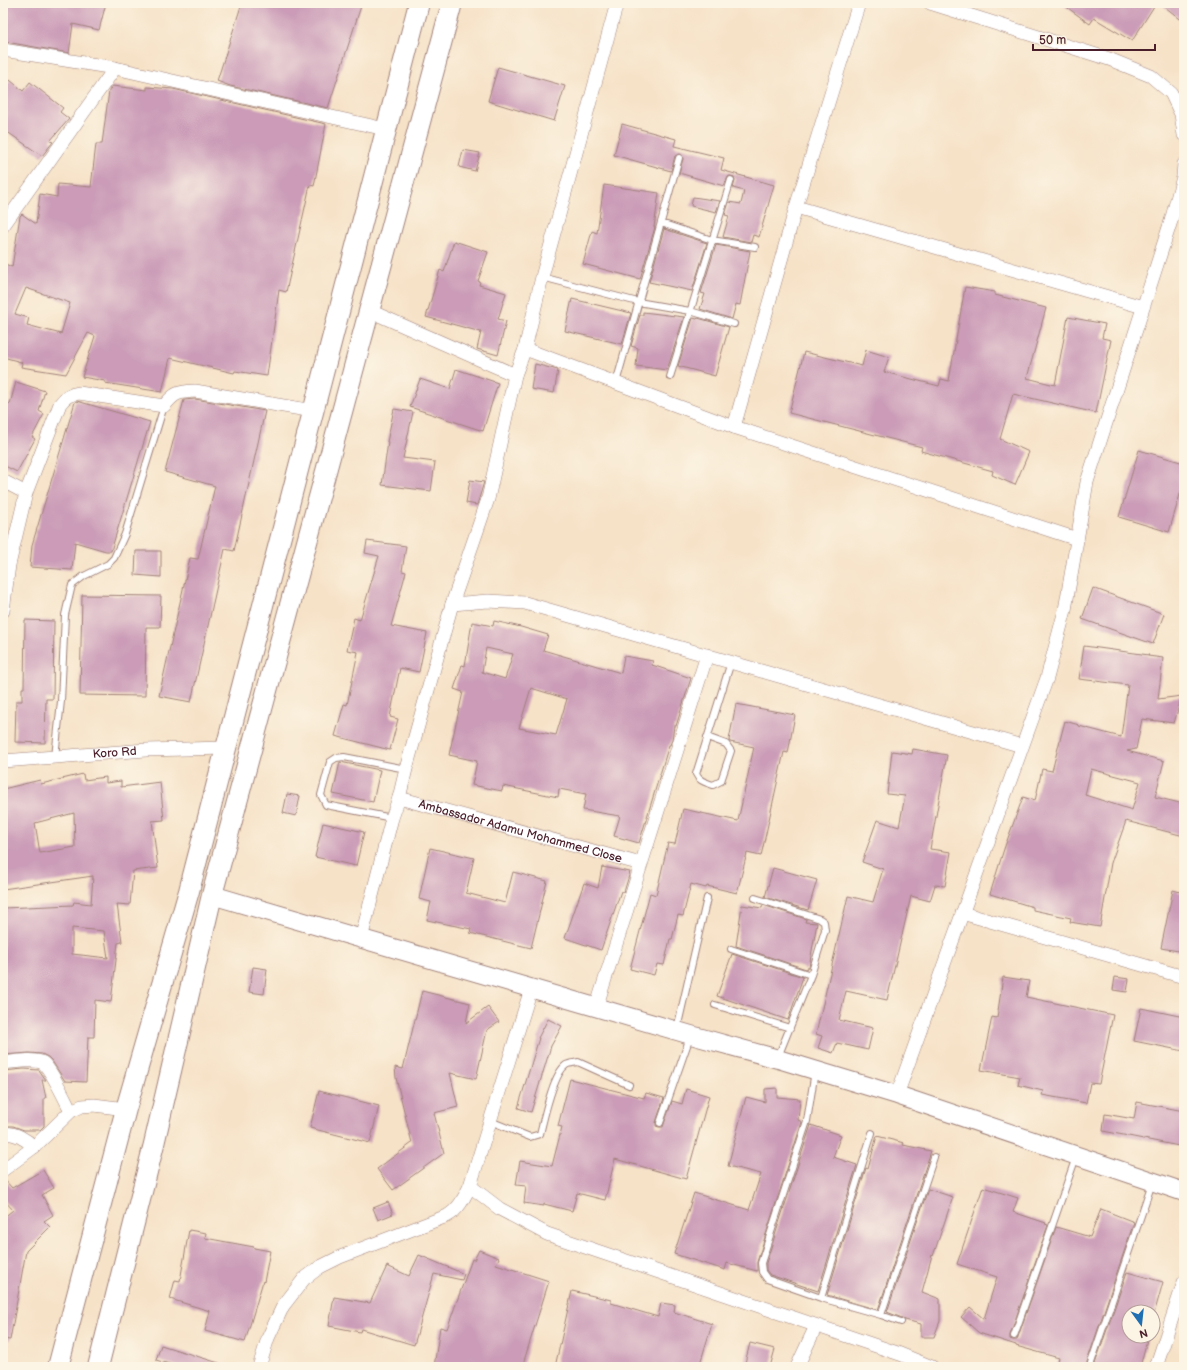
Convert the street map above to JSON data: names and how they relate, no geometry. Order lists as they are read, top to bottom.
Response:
{
  "streets": {
    "street": ["Koro Rd", "Ambassador Adamu Mohammed Close"]
  },
  "scale_bar": "50 m",
  "north": "bottom"
}
